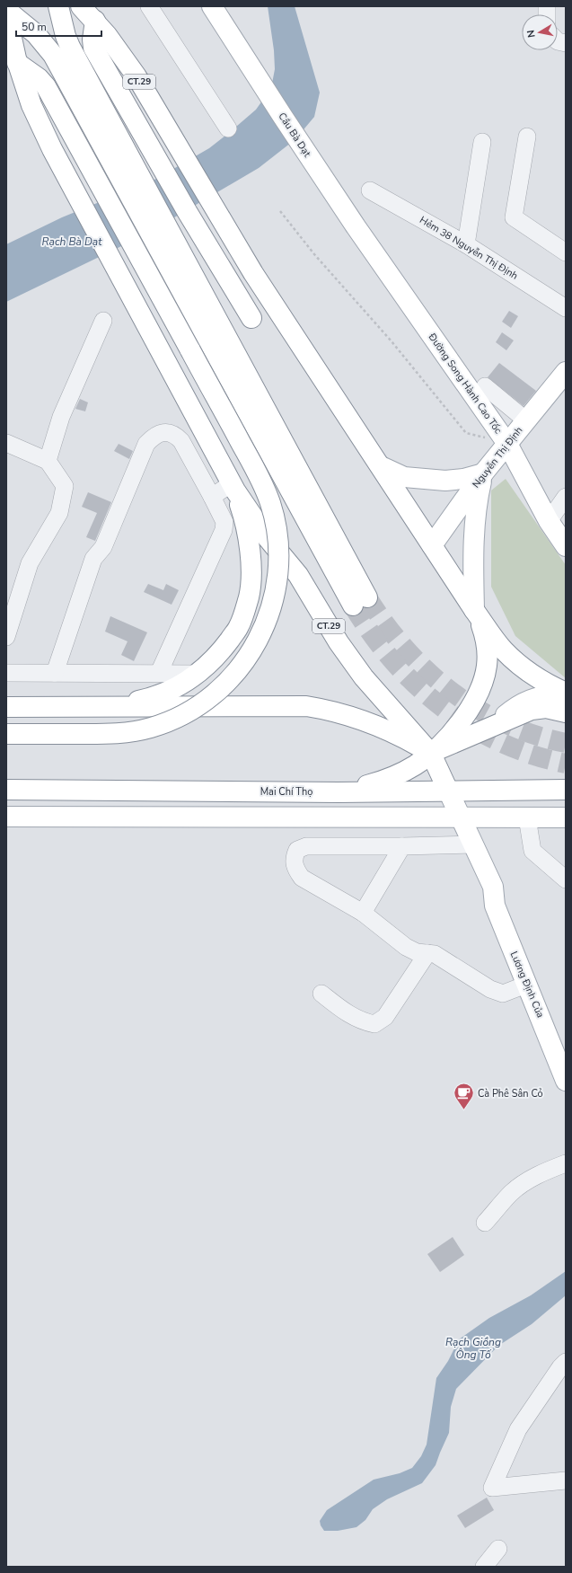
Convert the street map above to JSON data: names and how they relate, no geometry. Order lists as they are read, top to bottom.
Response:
{
  "streets": {
    "main road": [
      "CT.29",
      "Cầu Bà Dạt",
      "Đường Song Hành Cao Tốc",
      "Nguyễn Thị Định",
      "Mai Chí Thọ",
      "Lương Định Của"
    ],
    "street": ["Hẻm 38 Nguyễn Thị Định"]
  },
  "crossings": [
    ["CT.29", "Nguyễn Thị Định"],
    ["CT.29", "Lương Định Của"],
    ["Cầu Bà Dạt", "Đường Song Hành Cao Tốc"],
    ["Đường Song Hành Cao Tốc", "Nguyễn Thị Định"],
    ["Mai Chí Thọ", "Lương Định Của"]
  ],
  "water": ["Rạch Bà Dạt", "Rạch Giồng Ông Tố"],
  "places": {
    "cafe": ["Cà Phê Sân Cỏ"]
  },
  "scale_bar": "50 m",
  "north": "left"
}
